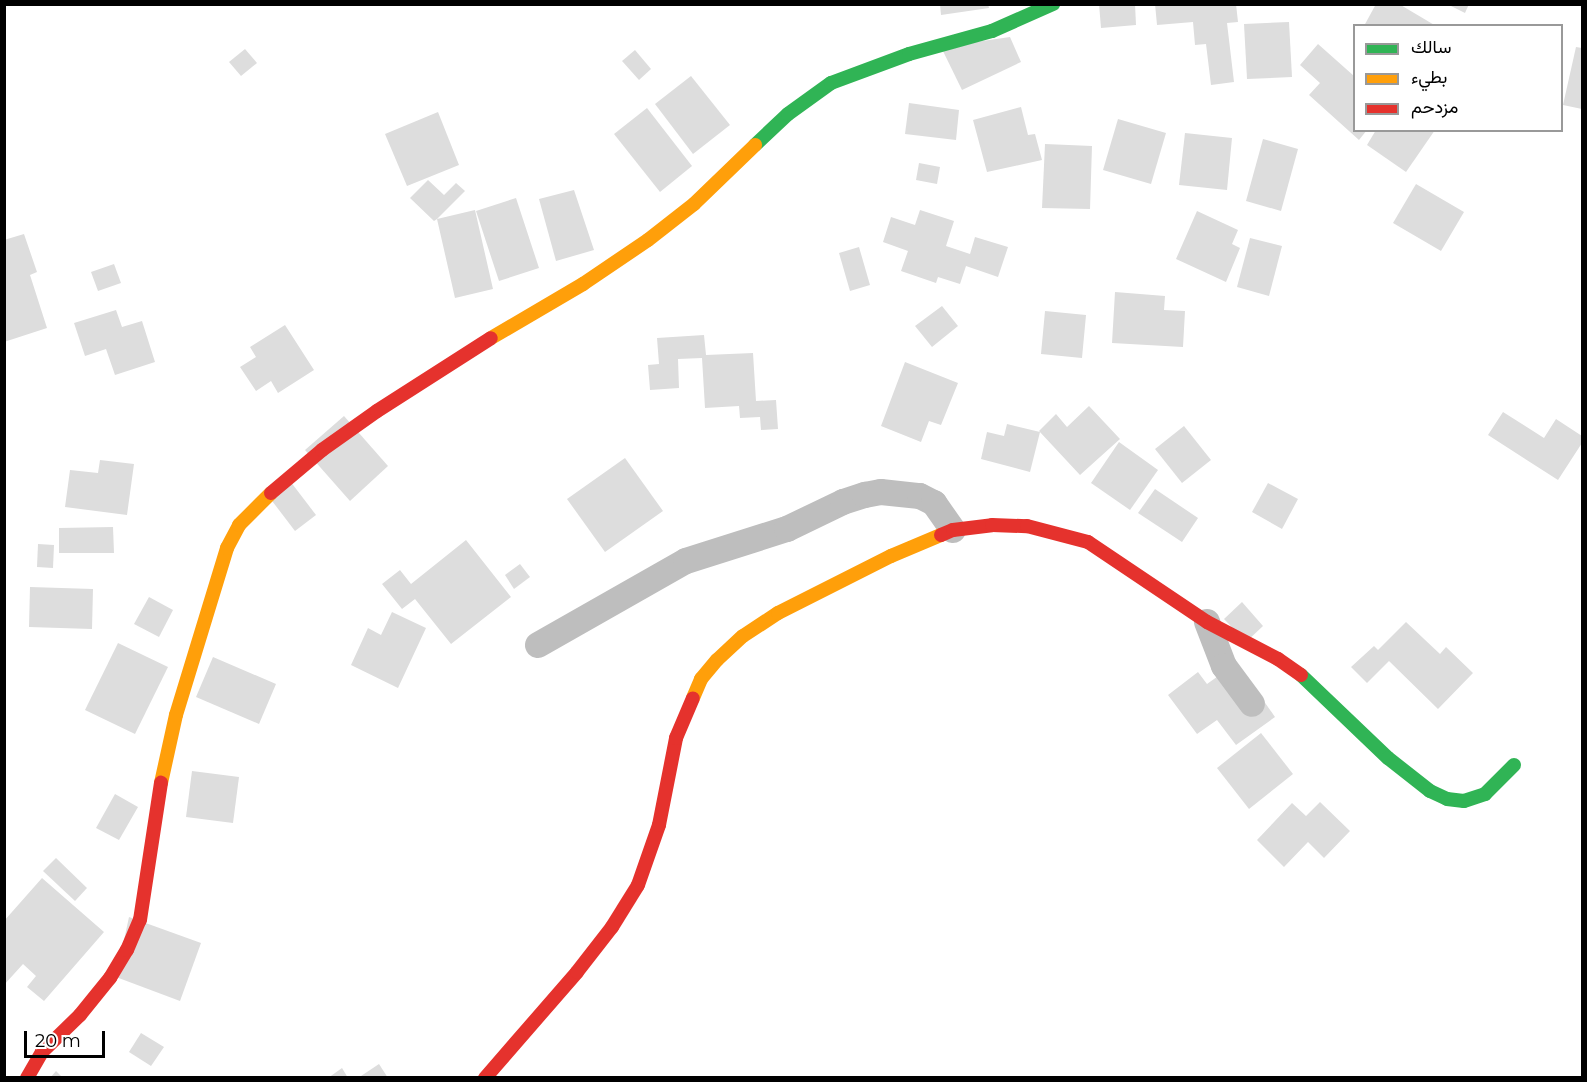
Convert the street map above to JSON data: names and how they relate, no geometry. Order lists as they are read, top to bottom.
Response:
{
  "legend": ["سالك", "بطيء", "مزدحم"],
  "scale_bar": "20 m"
}
